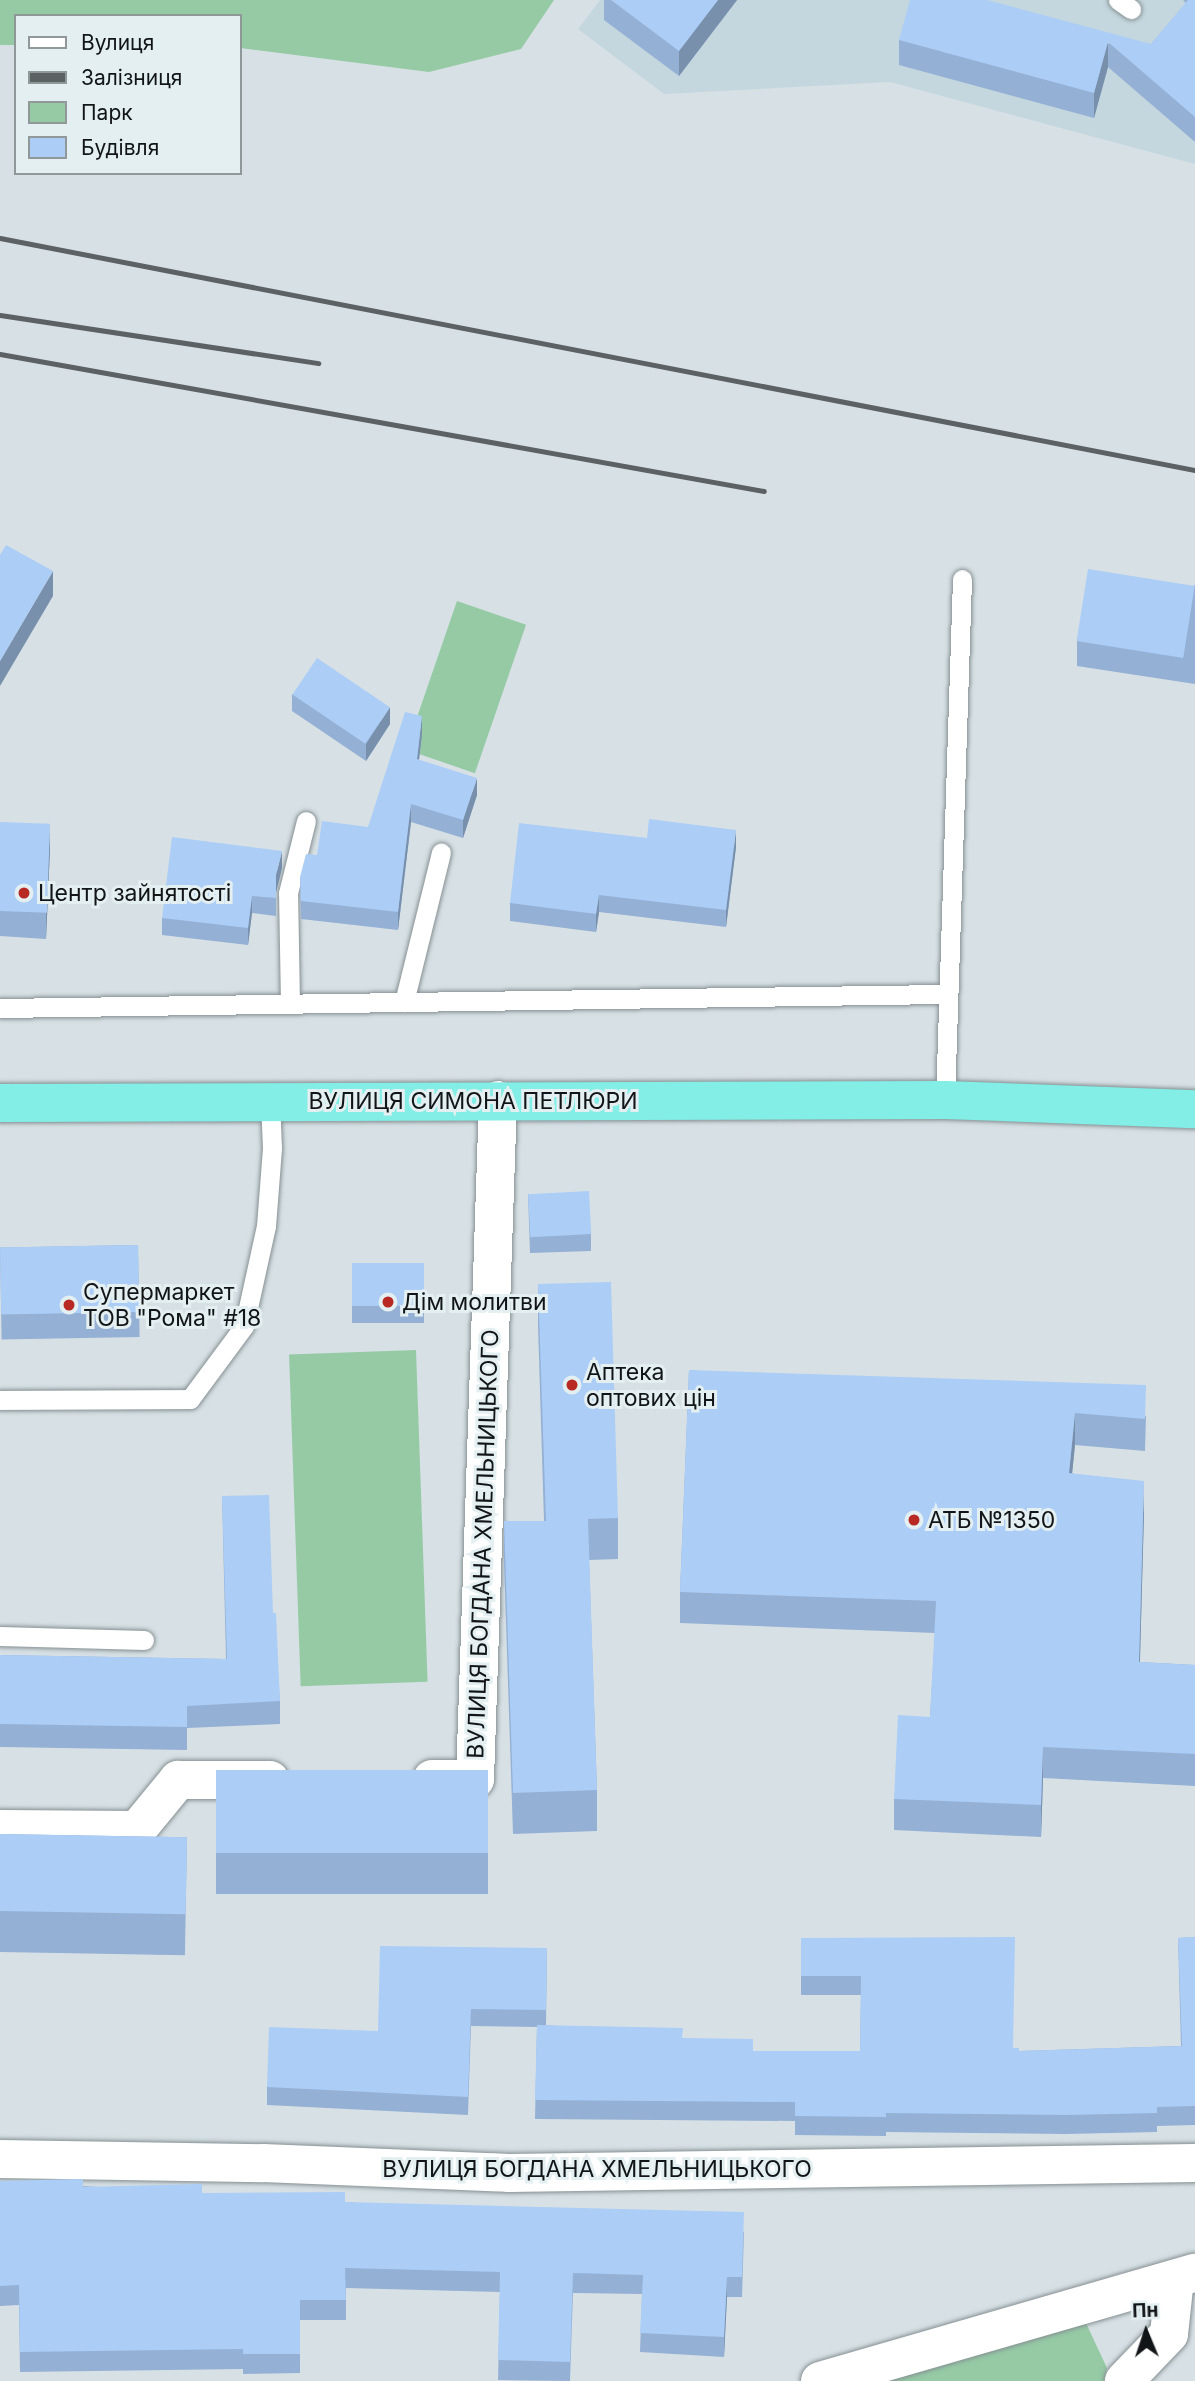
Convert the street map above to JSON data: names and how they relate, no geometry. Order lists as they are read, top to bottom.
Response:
{
  "streets": {
    "highway": ["ВУЛИЦЯ СИМОНА ПЕТЛЮРИ"],
    "street": ["ВУЛИЦЯ БОГДАНА ХМЕЛЬНИЦЬКОГО"]
  },
  "crossings": [
    ["ВУЛИЦЯ СИМОНА ПЕТЛЮРИ", "ВУЛИЦЯ БОГДАНА ХМЕЛЬНИЦЬКОГО"]
  ],
  "places": [
    "Центр зайнятості",
    "Дім молитви",
    "Супермаркет ТОВ \"Рома\" #18",
    "Аптека оптових цін",
    "АТБ №1350"
  ],
  "legend": [
    "Вулиця",
    "Залізниця",
    "Парк",
    "Будівля"
  ],
  "north": "top"
}
